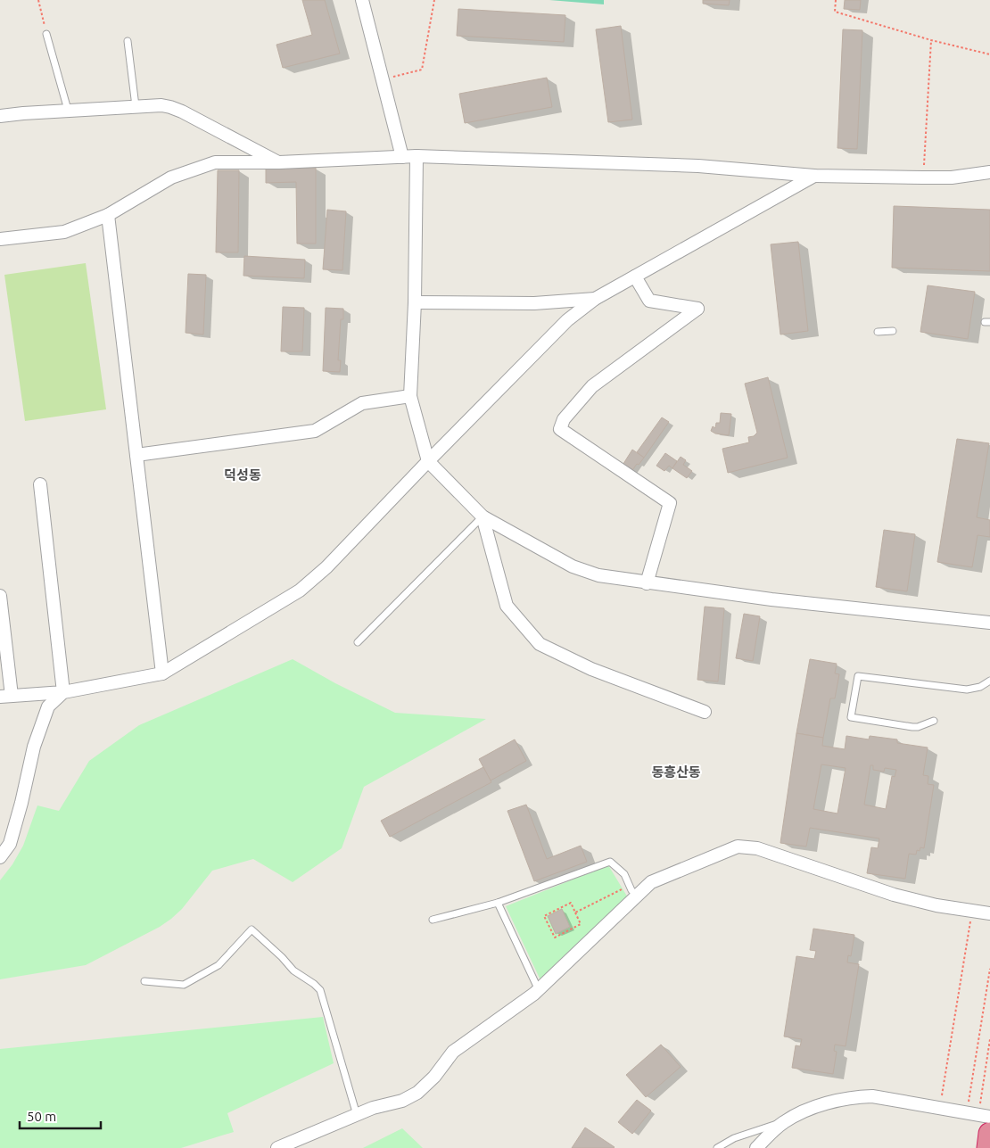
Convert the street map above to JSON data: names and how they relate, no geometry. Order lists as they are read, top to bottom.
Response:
{
  "districts": ["덕성동", "동흥산동"],
  "scale_bar": "50 m"
}
